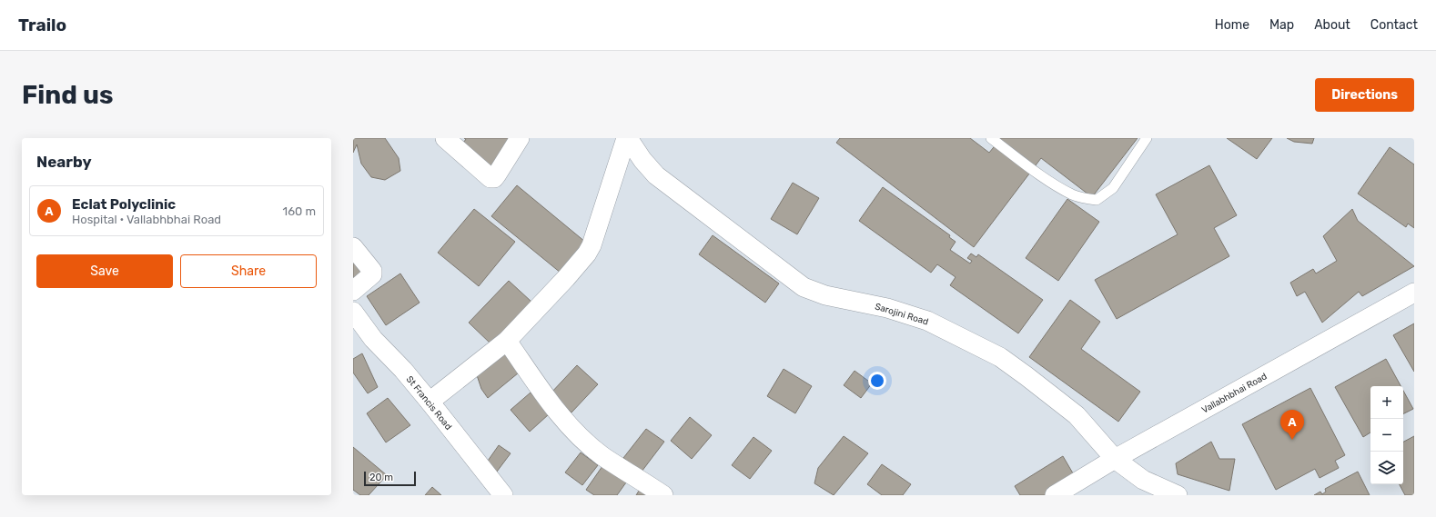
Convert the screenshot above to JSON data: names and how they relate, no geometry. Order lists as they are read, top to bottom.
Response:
{
  "streets": {
    "street": ["Sarojini Road", "Vallabhbhai Road", "St Francis Road"]
  },
  "crossings": [
    ["Sarojini Road", "Vallabhbhai Road"]
  ],
  "scale_bar": "20 m",
  "page": {
    "header": "Trailo",
    "nav": [
      "Home",
      "Map",
      "About",
      "Contact"
    ],
    "buttons": [
      "Directions",
      ["Save", "Share"]
    ],
    "title": "Find us",
    "heading": "Nearby",
    "list": [
      {
        "mark": "A",
        "name": "Eclat Polyclinic",
        "note": "Hospital · Vallabhbhai Road",
        "value": "160 m"
      }
    ],
    "map_buttons": ["+", "−"],
    "pins": "A",
    "scale": "20 m"
  }
}
